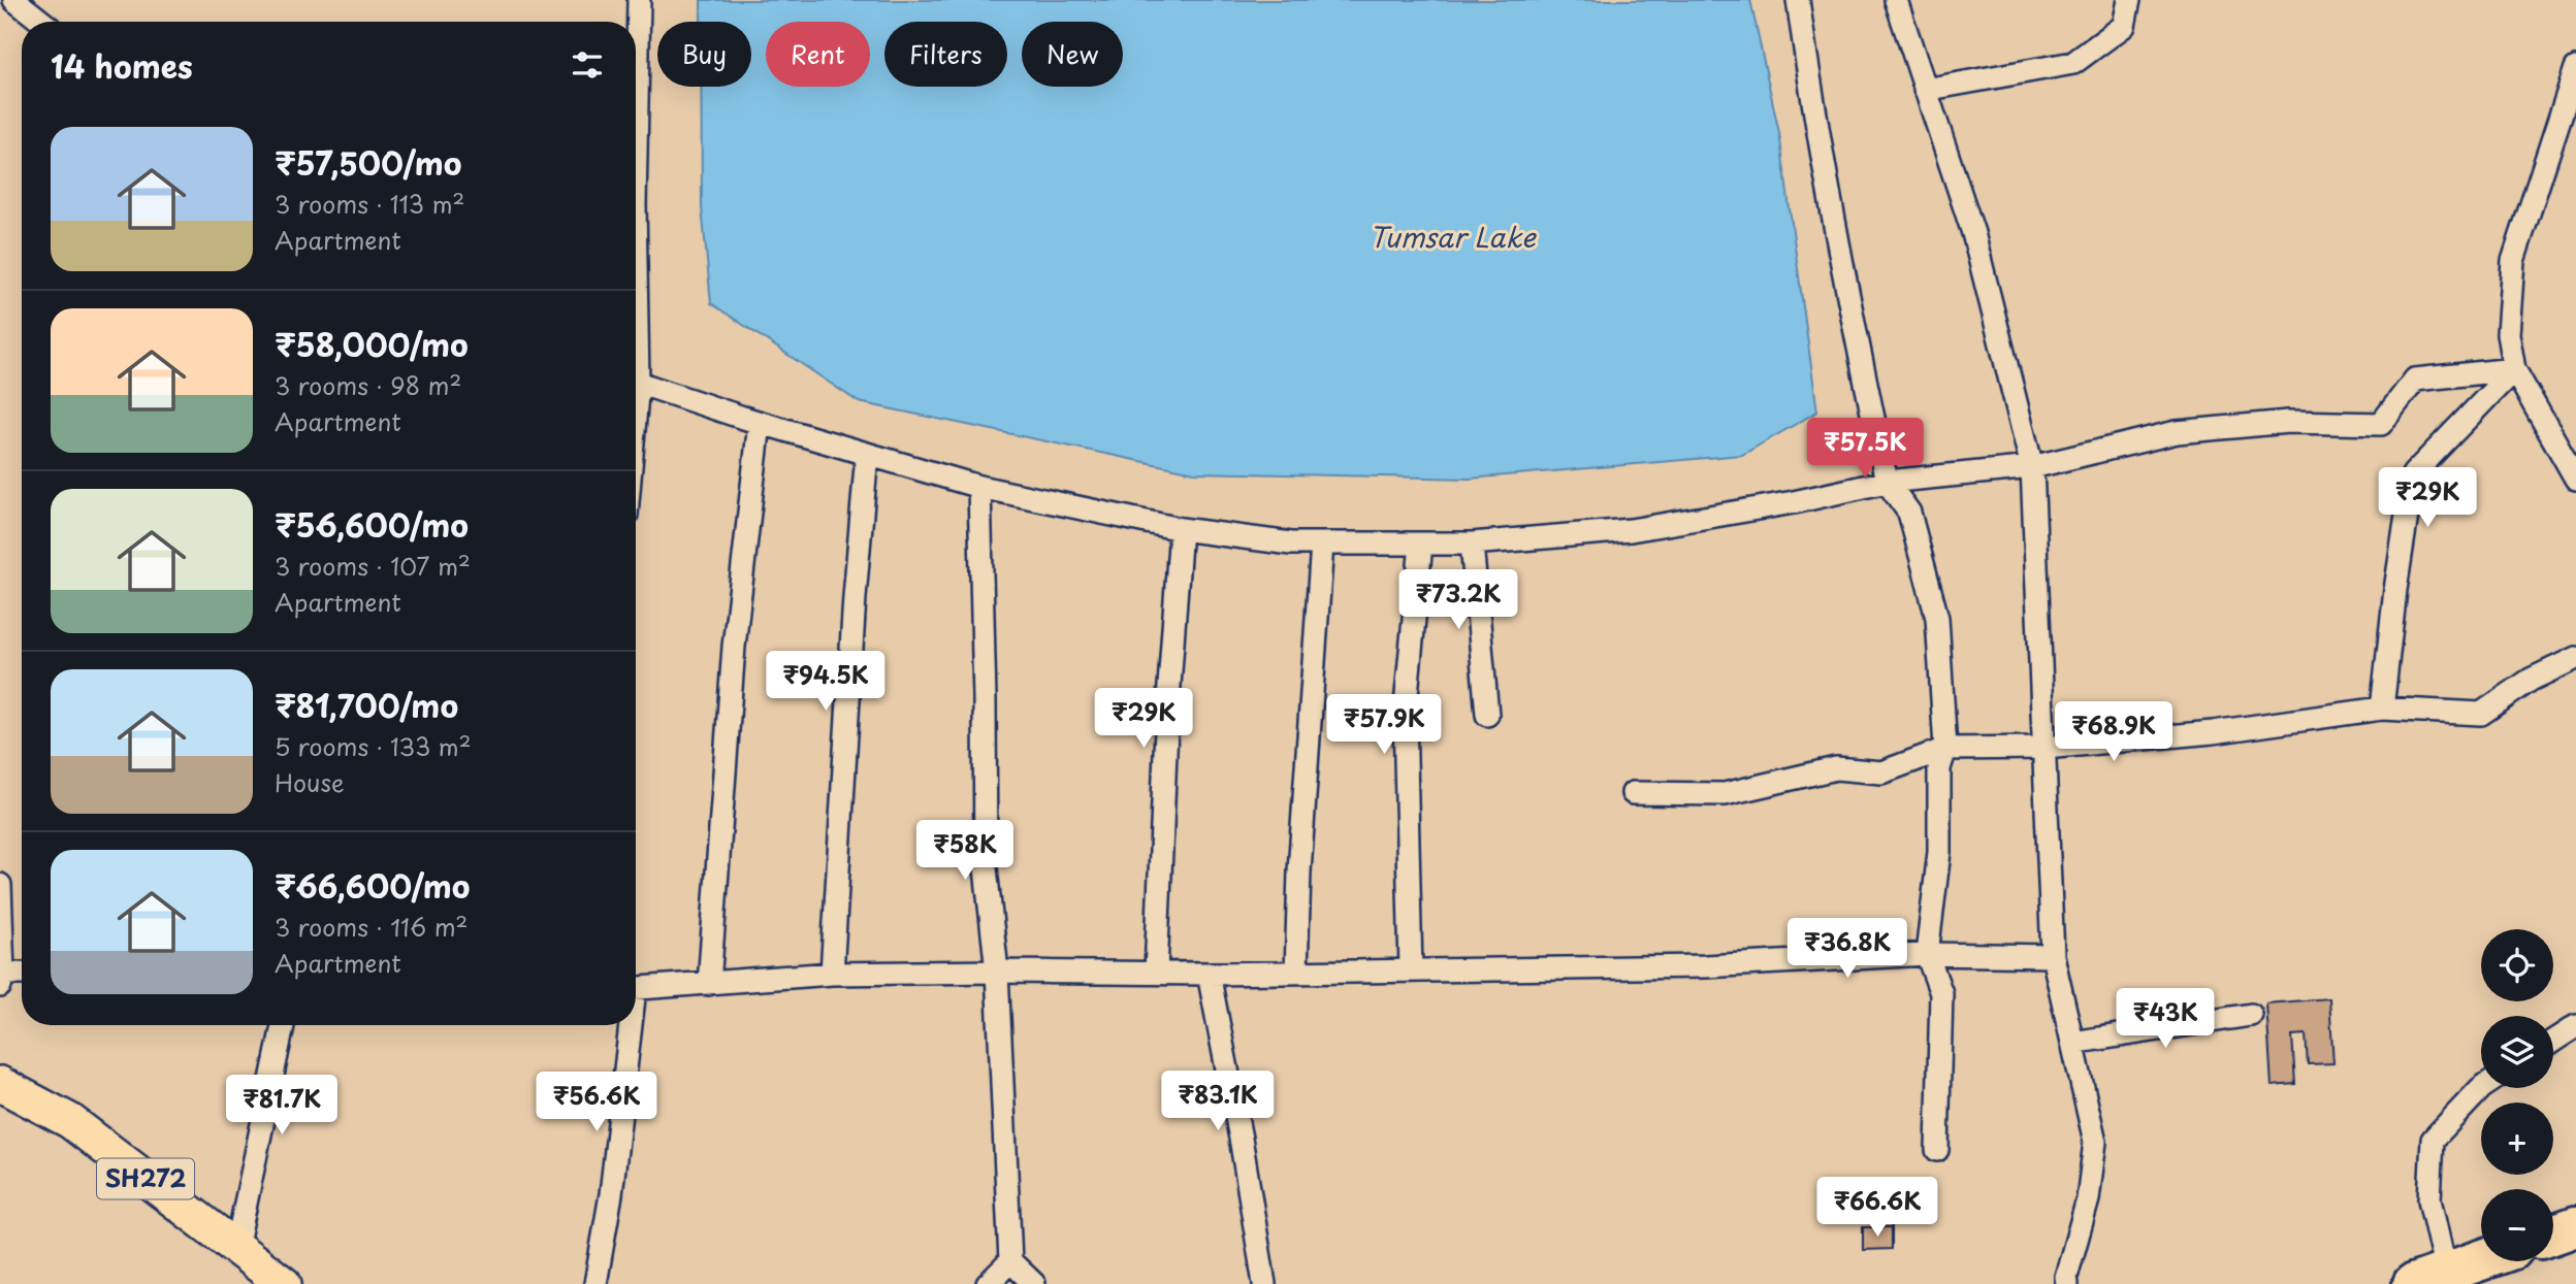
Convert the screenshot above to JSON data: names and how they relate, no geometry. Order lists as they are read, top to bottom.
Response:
{
  "streets": {
    "main road": ["SH272"]
  },
  "water": ["Tumsar Lake"],
  "page": {
    "chip": [
      "Buy",
      "Rent",
      "Filters",
      "New"
    ],
    "heading": "14 homes",
    "list": [
      {
        "name": "₹57,500/mo",
        "note": "3 rooms · 113 m² · Apartment"
      },
      {
        "name": "₹58,000/mo",
        "note": "3 rooms · 98 m² · Apartment"
      },
      {
        "name": "₹56,600/mo",
        "note": "3 rooms · 107 m² · Apartment"
      },
      {
        "name": "₹81,700/mo",
        "note": "5 rooms · 133 m² · House"
      },
      {
        "name": "₹66,600/mo",
        "note": "3 rooms · 116 m² · Apartment"
      }
    ],
    "price": [
      "₹57.5K",
      "₹29K",
      "₹73.2K",
      "₹94.5K",
      "₹29K",
      "₹57.9K",
      "₹68.9K",
      "₹58K",
      "₹36.8K",
      "₹43K",
      "₹83.1K",
      "₹56.6K",
      "₹81.7K",
      "₹66.6K"
    ],
    "map_buttons": ["+", "−"]
  }
}
